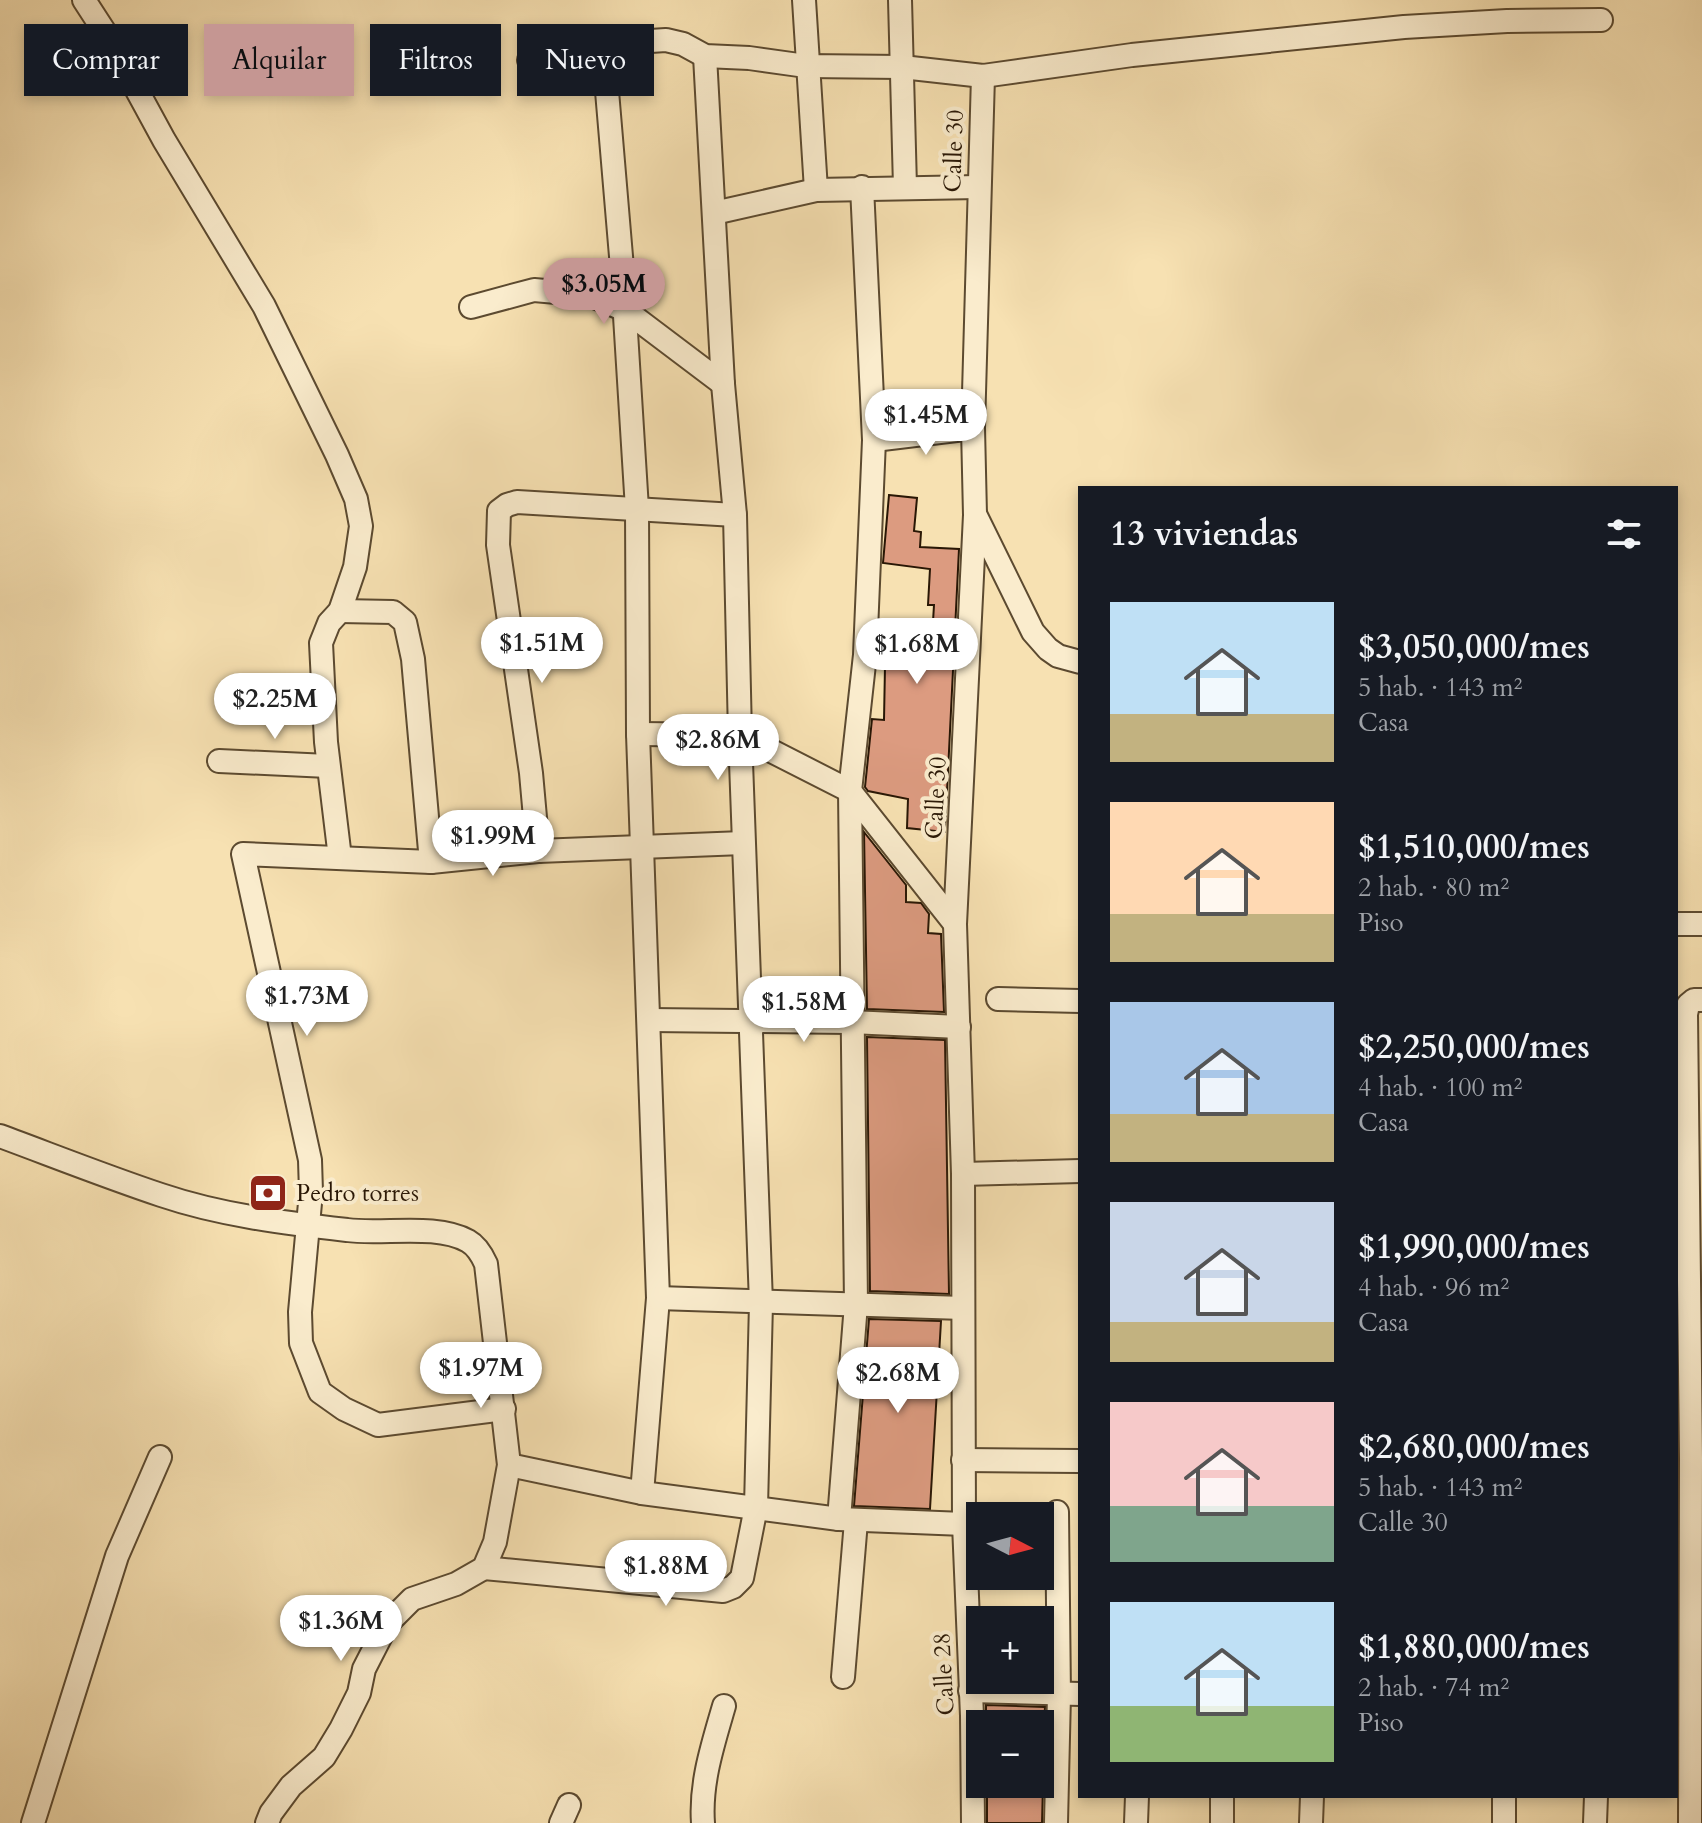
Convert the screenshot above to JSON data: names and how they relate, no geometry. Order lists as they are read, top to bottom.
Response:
{
  "streets": {
    "street": ["Calle 30", "Calle 28"]
  },
  "crossings": [
    ["Calle 30", "Calle 28"]
  ],
  "places": {
    "bank": ["Pedro torres"]
  },
  "north": "right",
  "page": {
    "chip": [
      "Comprar",
      "Alquilar",
      "Filtros",
      "Nuevo"
    ],
    "price": [
      "$3.05M",
      "$1.45M",
      "$1.51M",
      "$1.68M",
      "$2.25M",
      "$2.86M",
      "$1.99M",
      "$1.73M",
      "$1.58M",
      "$1.97M",
      "$2.68M",
      "$1.88M",
      "$1.36M"
    ],
    "heading": "13 viviendas",
    "list": [
      {
        "name": "$3,050,000/mes",
        "note": "5 hab. · 143 m² · Casa"
      },
      {
        "name": "$1,510,000/mes",
        "note": "2 hab. · 80 m² · Piso"
      },
      {
        "name": "$2,250,000/mes",
        "note": "4 hab. · 100 m² · Casa"
      },
      {
        "name": "$1,990,000/mes",
        "note": "4 hab. · 96 m² · Casa"
      },
      {
        "name": "$2,680,000/mes",
        "note": "5 hab. · 143 m² · Calle 30"
      },
      {
        "name": "$1,880,000/mes",
        "note": "2 hab. · 74 m² · Piso"
      }
    ],
    "map_buttons": ["+", "−"]
  }
}
